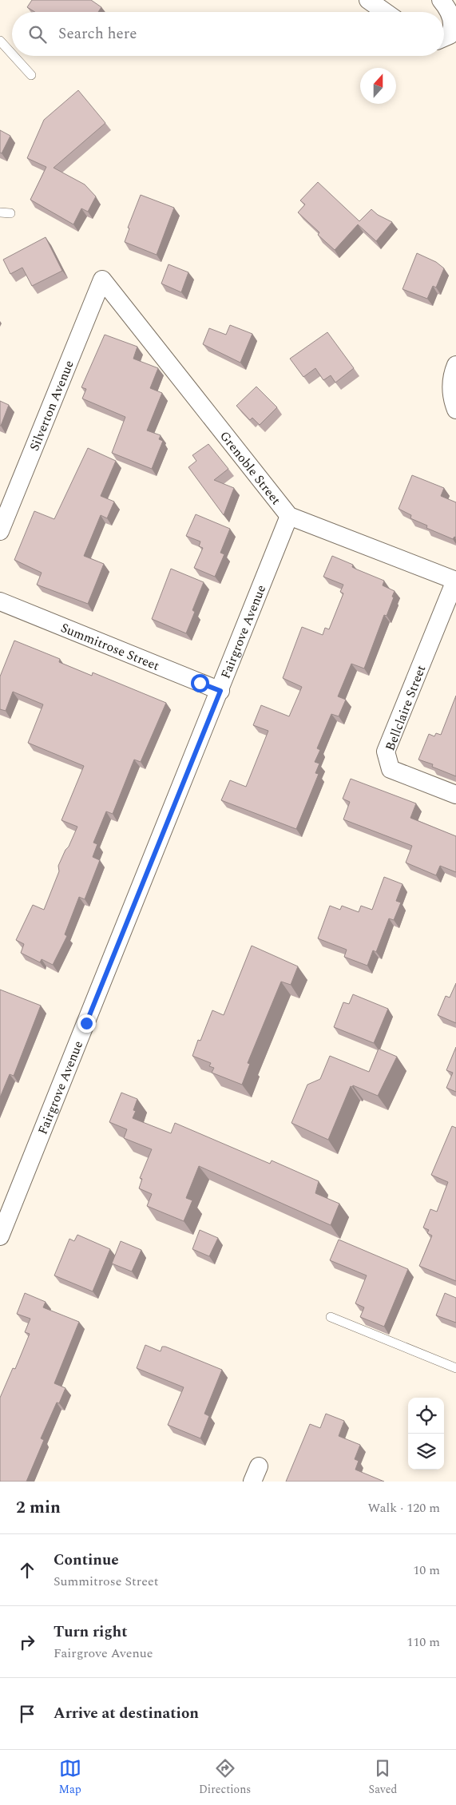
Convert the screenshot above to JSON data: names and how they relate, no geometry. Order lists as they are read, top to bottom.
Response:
{
  "streets": {
    "street": [
      "Silverton Avenue",
      "Grenoble Street",
      "Fairgrove Avenue",
      "Summitrose Street",
      "Bellclaire Street"
    ]
  },
  "crossings": [
    ["Silverton Avenue", "Grenoble Street"],
    ["Grenoble Street", "Fairgrove Avenue"],
    ["Grenoble Street", "Bellclaire Street"],
    ["Fairgrove Avenue", "Summitrose Street"]
  ],
  "north": "top",
  "page": {
    "search": "Search here",
    "heading": ["2 min", "Walk · 120 m"],
    "list": [
      ["Continue", "Summitrose Street", "10 m"],
      ["Turn right", "Fairgrove Avenue", "110 m"],
      "Arrive at destination"
    ],
    "nav": ["Map", "Directions", "Saved"]
  }
}
